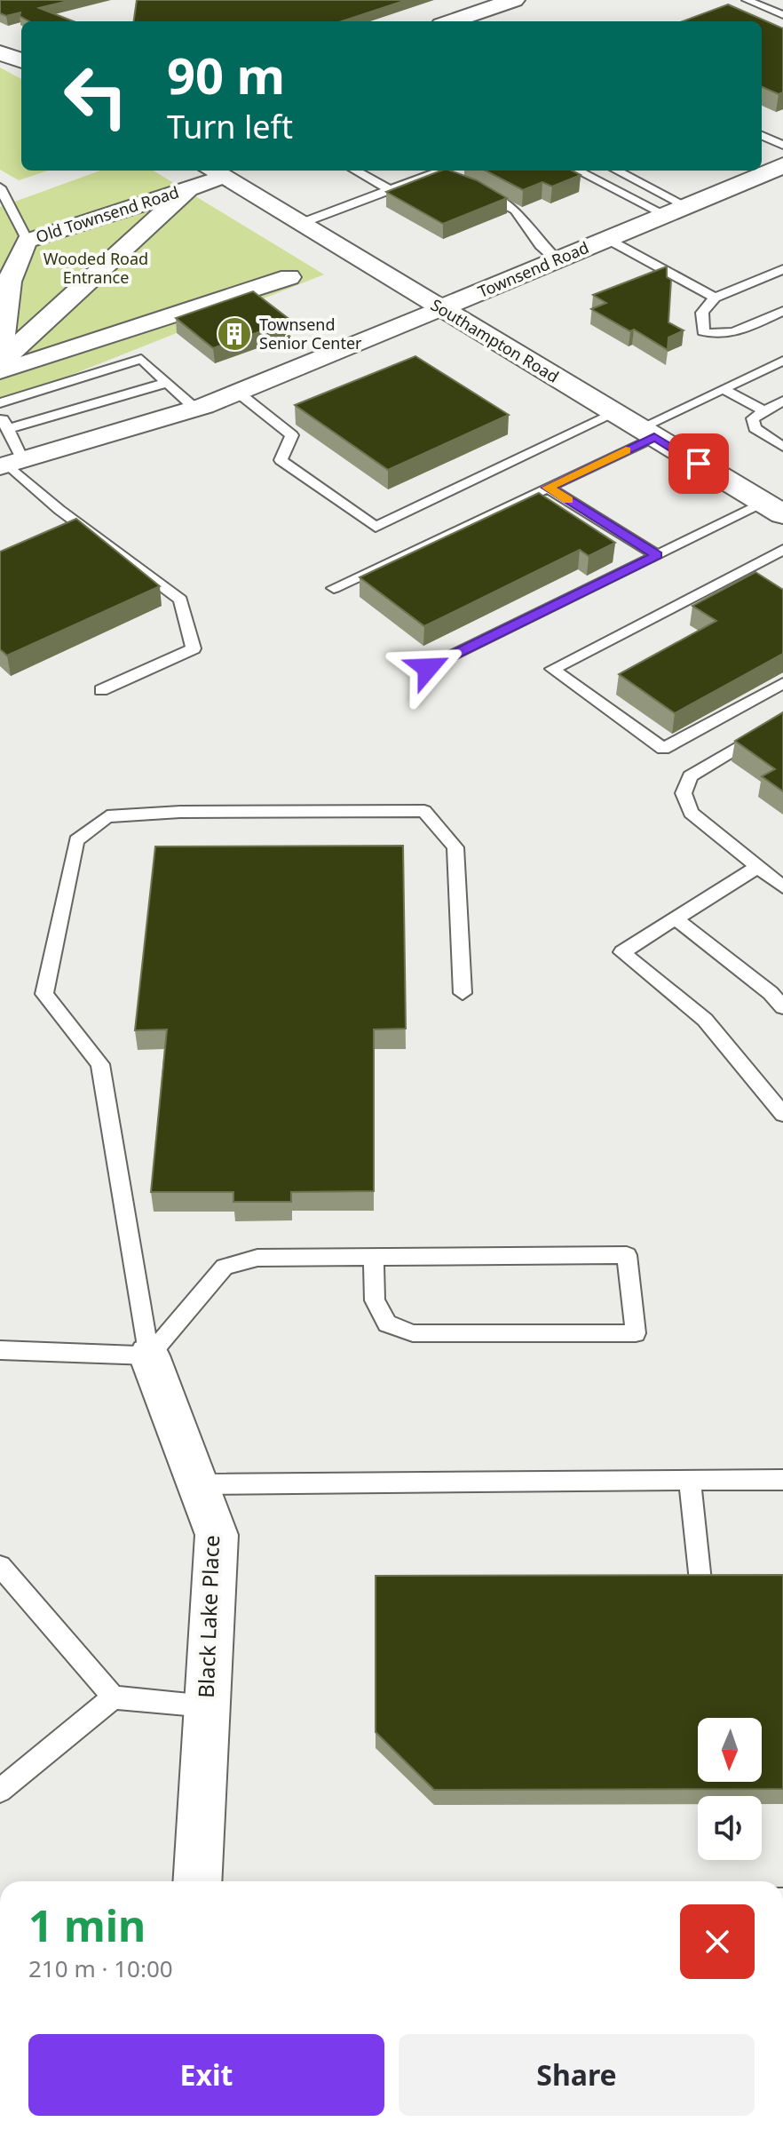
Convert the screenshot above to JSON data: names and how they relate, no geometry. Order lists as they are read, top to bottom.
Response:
{
  "streets": {
    "street": [
      "Old Townsend Road",
      "Townsend Road",
      "Southampton Road",
      "Black Lake Place"
    ]
  },
  "crossings": [
    ["Old Townsend Road", "Southampton Road"],
    ["Townsend Road", "Southampton Road"]
  ],
  "parks": ["Wooded Road Entrance"],
  "places": {
    "building": ["Townsend Senior Center"]
  },
  "north": "bottom",
  "page": {
    "turn": ["90 m", "Turn left"],
    "heading": ["1 min", "210 m · 10:00"],
    "buttons": ["Exit", "Share"]
  }
}
